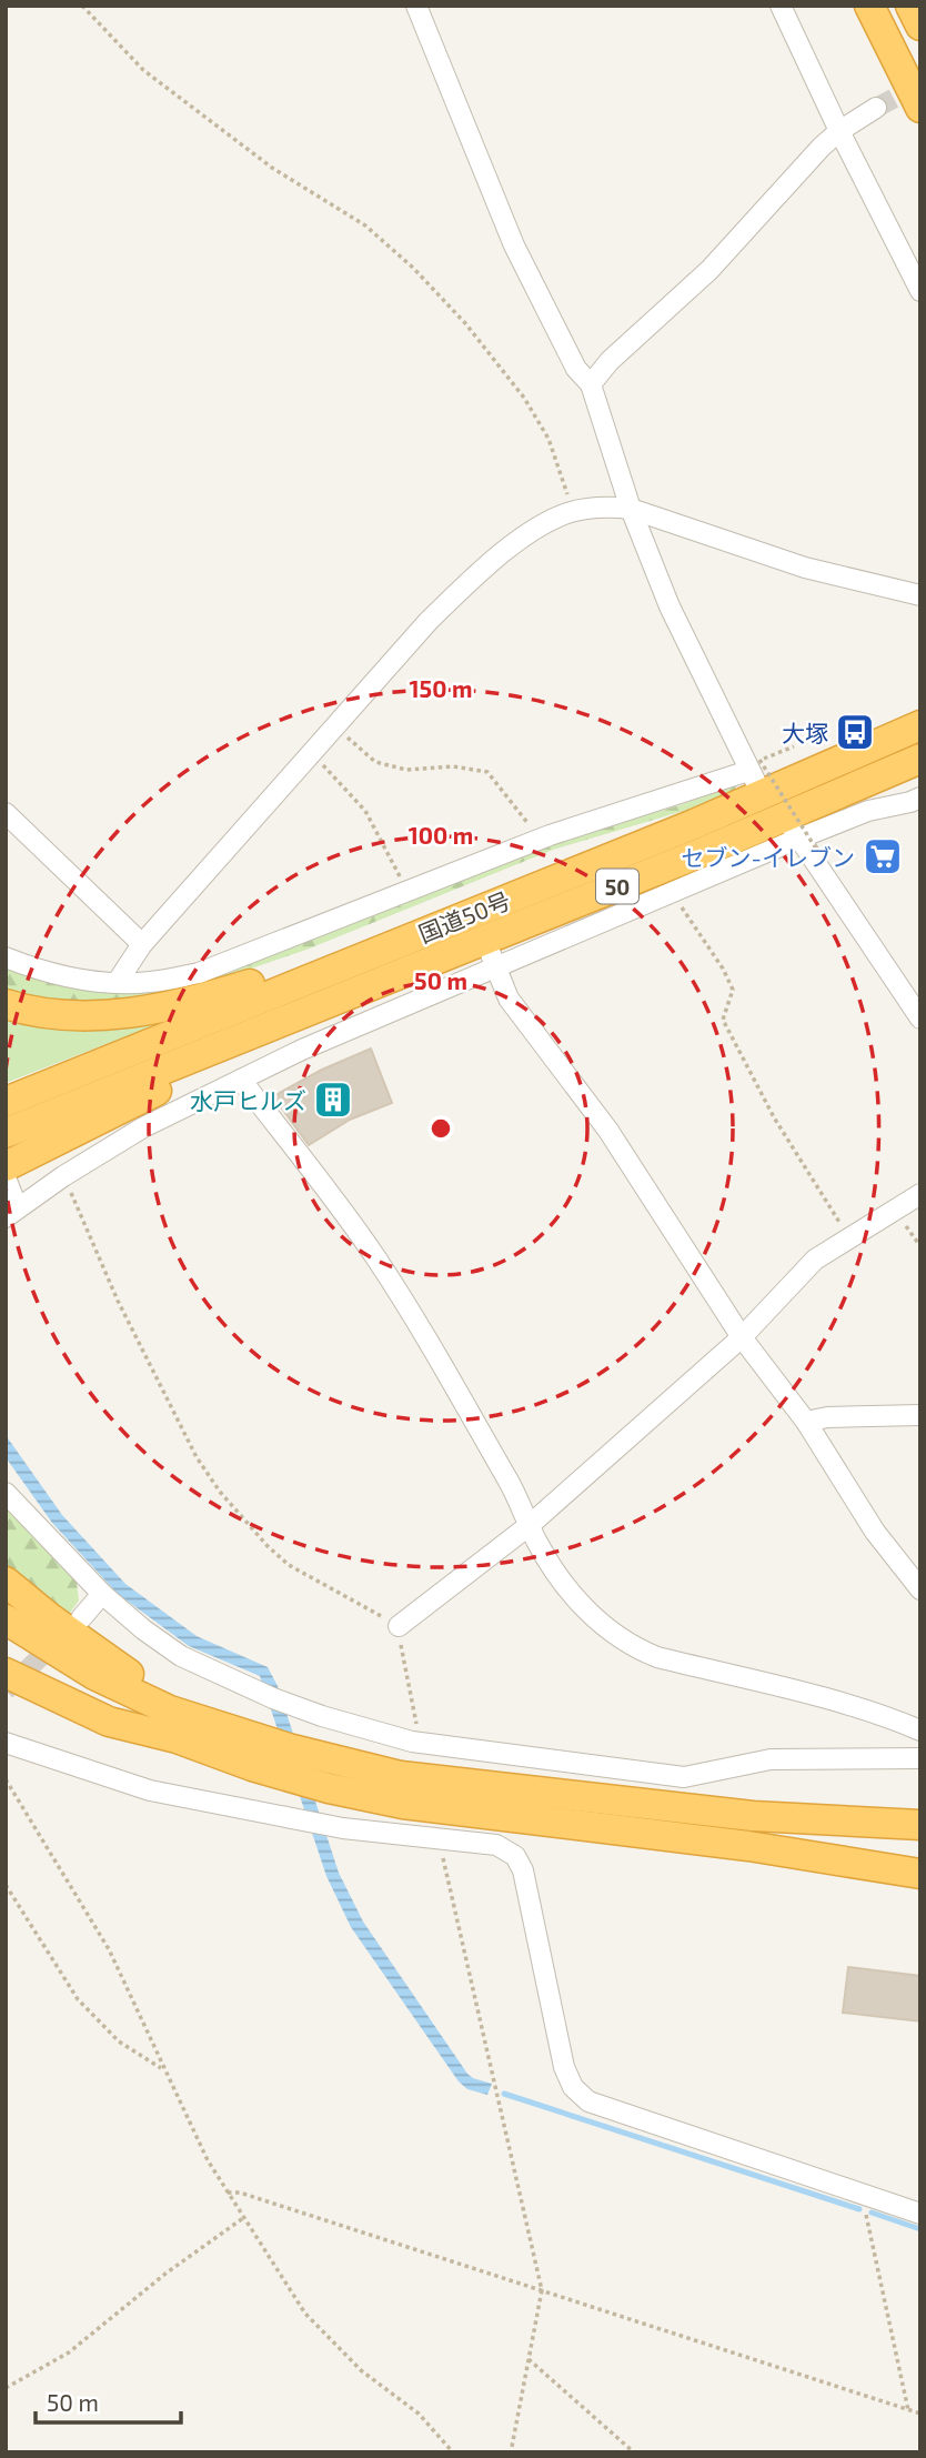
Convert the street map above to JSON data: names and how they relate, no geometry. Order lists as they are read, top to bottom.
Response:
{
  "streets": {
    "highway": ["50", "国道50号"]
  },
  "places": {
    "bus stop": ["大塚"],
    "supermarket": ["セブン-イレブン"],
    "building": ["水戸ヒルズ"]
  },
  "scale_bar": "50 m",
  "rings": ["150 m", "100 m", "50 m"]
}
